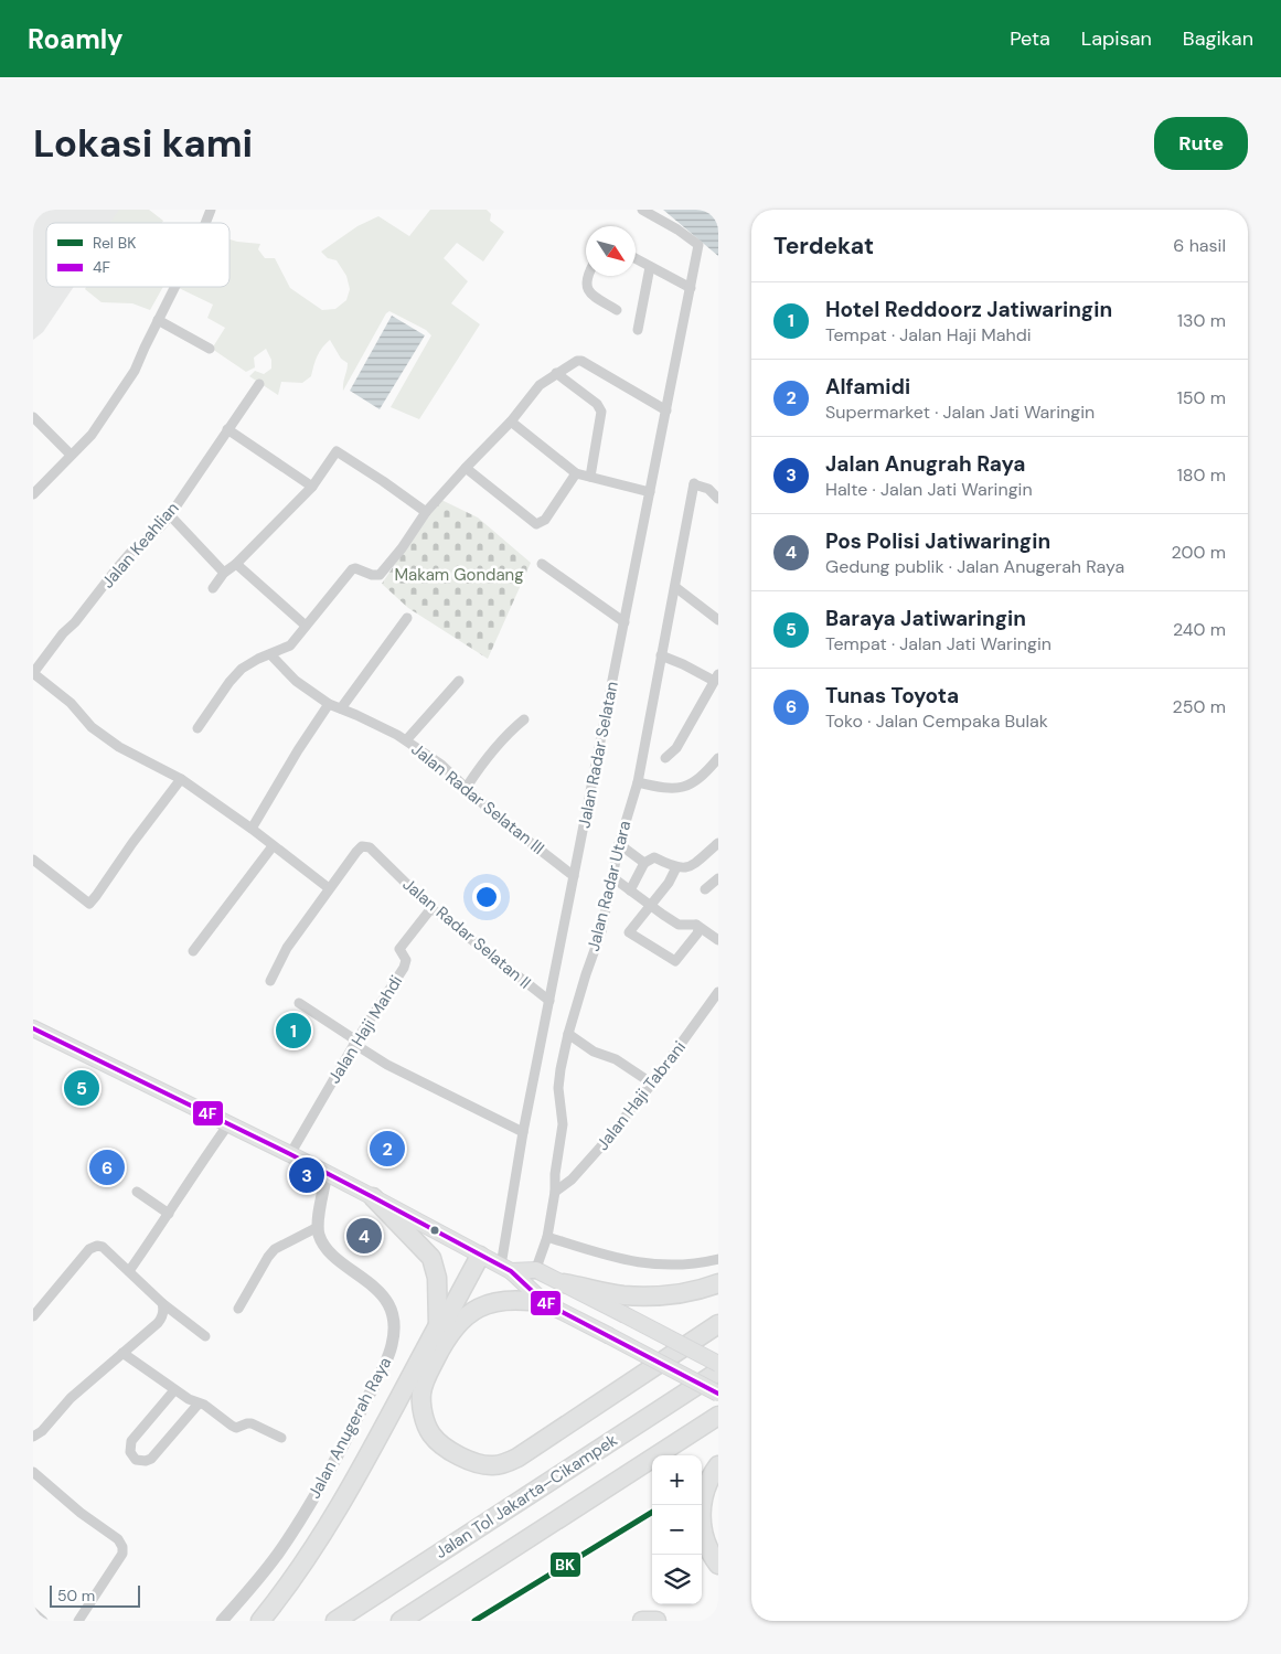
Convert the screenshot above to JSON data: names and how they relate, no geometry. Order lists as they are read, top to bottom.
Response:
{
  "streets": {
    "highway": ["Jalan Tol Jakarta–Cikampek"],
    "street": [
      "Jalan Keahlian",
      "Jalan Radar Selatan",
      "Jalan Radar Selatan III",
      "Jalan Radar Utara",
      "Jalan Radar Selatan II",
      "Jalan Haji Mahdi",
      "Jalan Haji Tabrani",
      "Jalan Anugerah Raya"
    ]
  },
  "crossings": [
    ["Jalan Radar Selatan", "Jalan Radar Selatan III"],
    ["Jalan Radar Selatan", "Jalan Radar Selatan II"],
    ["Jalan Radar Utara", "Jalan Haji Tabrani"],
    ["Jalan Radar Selatan II", "Jalan Haji Mahdi"]
  ],
  "parks": ["Makam Gondang"],
  "lines": ["transit line 4F", "rail line BK"],
  "legend": ["Rel BK", "4F"],
  "scale_bar": "50 m",
  "north": "bottom right",
  "page": {
    "header": "Roamly",
    "nav": ["Peta", "Lapisan", "Bagikan"],
    "buttons": "Rute",
    "title": "Lokasi kami",
    "heading": ["Terdekat", "6 hasil"],
    "list": [
      {
        "mark": "1",
        "name": "Hotel Reddoorz Jatiwaringin",
        "note": "Tempat · Jalan Haji Mahdi",
        "value": "130 m"
      },
      {
        "mark": "2",
        "name": "Alfamidi",
        "note": "Supermarket · Jalan Jati Waringin",
        "value": "150 m"
      },
      {
        "mark": "3",
        "name": "Jalan Anugrah Raya",
        "note": "Halte · Jalan Jati Waringin",
        "value": "180 m"
      },
      {
        "mark": "4",
        "name": "Pos Polisi Jatiwaringin",
        "note": "Gedung publik · Jalan Anugerah Raya",
        "value": "200 m"
      },
      {
        "mark": "5",
        "name": "Baraya Jatiwaringin",
        "note": "Tempat · Jalan Jati Waringin",
        "value": "240 m"
      },
      {
        "mark": "6",
        "name": "Tunas Toyota",
        "note": "Toko · Jalan Cempaka Bulak",
        "value": "250 m"
      }
    ],
    "pins": [
      "1",
      "5",
      "2",
      "6",
      "3",
      "4"
    ],
    "map_buttons": ["+", "−"],
    "scale": "50 m"
  }
}
